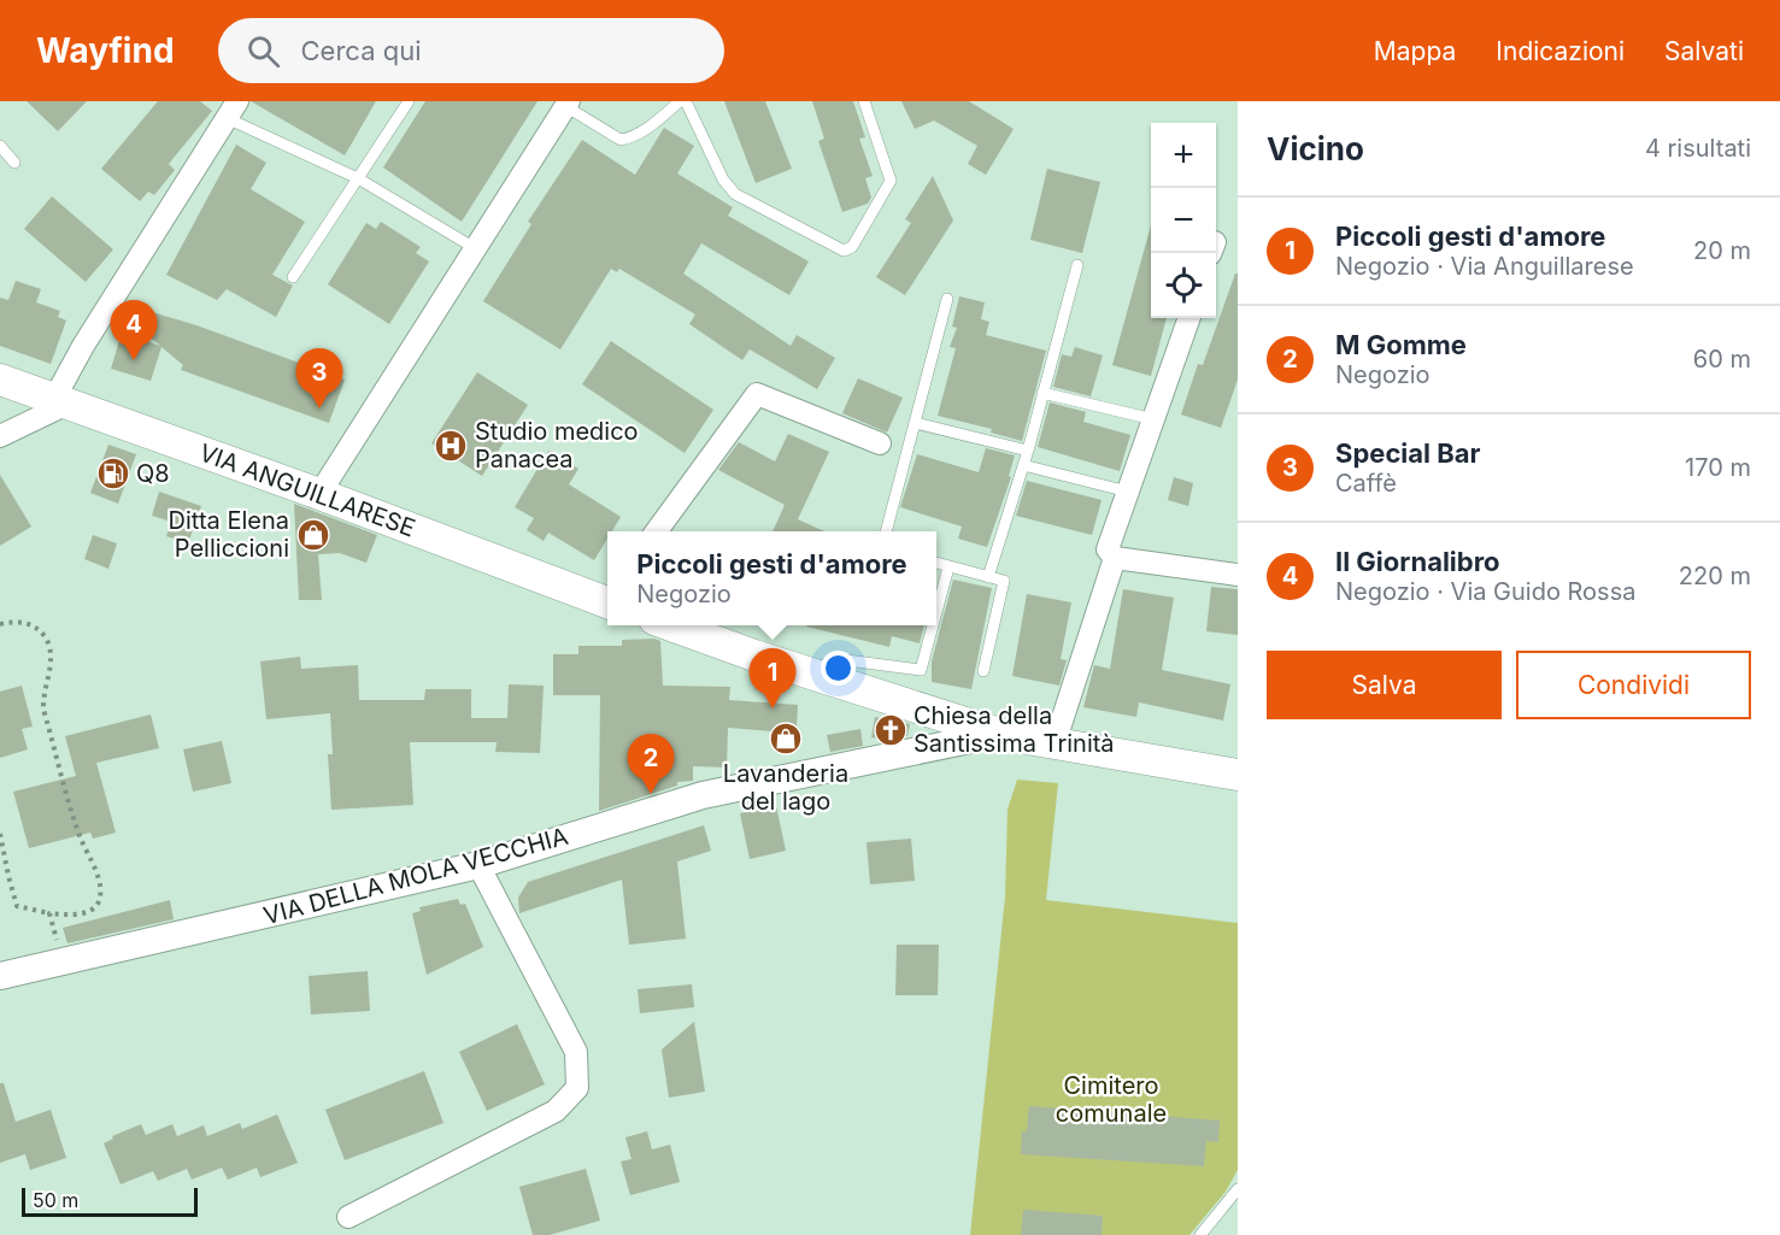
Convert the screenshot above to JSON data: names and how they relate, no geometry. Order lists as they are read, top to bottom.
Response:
{
  "streets": {
    "main road": ["VIA ANGUILLARESE"],
    "street": ["VIA DELLA MOLA VECCHIA"]
  },
  "parks": ["Cimitero comunale"],
  "places": {
    "hospital": ["Studio medico Panacea"],
    "fuel station": ["Q8"],
    "shop": ["Ditta Elena Pelliccioni", "Lavanderia del lago"],
    "church": ["Chiesa della Santissima Trinità"]
  },
  "scale_bar": "50 m",
  "page": {
    "header": "Wayfind",
    "search": "Cerca qui",
    "nav": ["Mappa", "Indicazioni", "Salvati"],
    "heading": ["Vicino", "4 risultati"],
    "map_buttons": ["+", "−"],
    "list": [
      {
        "mark": "1",
        "name": "Piccoli gesti d'amore",
        "note": "Negozio · Via Anguillarese",
        "value": "20 m"
      },
      {
        "mark": "2",
        "name": "M Gomme",
        "note": "Negozio",
        "value": "60 m"
      },
      {
        "mark": "3",
        "name": "Special Bar",
        "note": "Caffè",
        "value": "170 m"
      },
      {
        "mark": "4",
        "name": "Il Giornalibro",
        "note": "Negozio · Via Guido Rossa",
        "value": "220 m"
      }
    ],
    "pins": [
      "4",
      "3",
      "1",
      "2"
    ],
    "popup": ["Piccoli gesti d'amore", "Negozio"],
    "buttons": ["Salva", "Condividi"],
    "scale": "50 m"
  }
}
